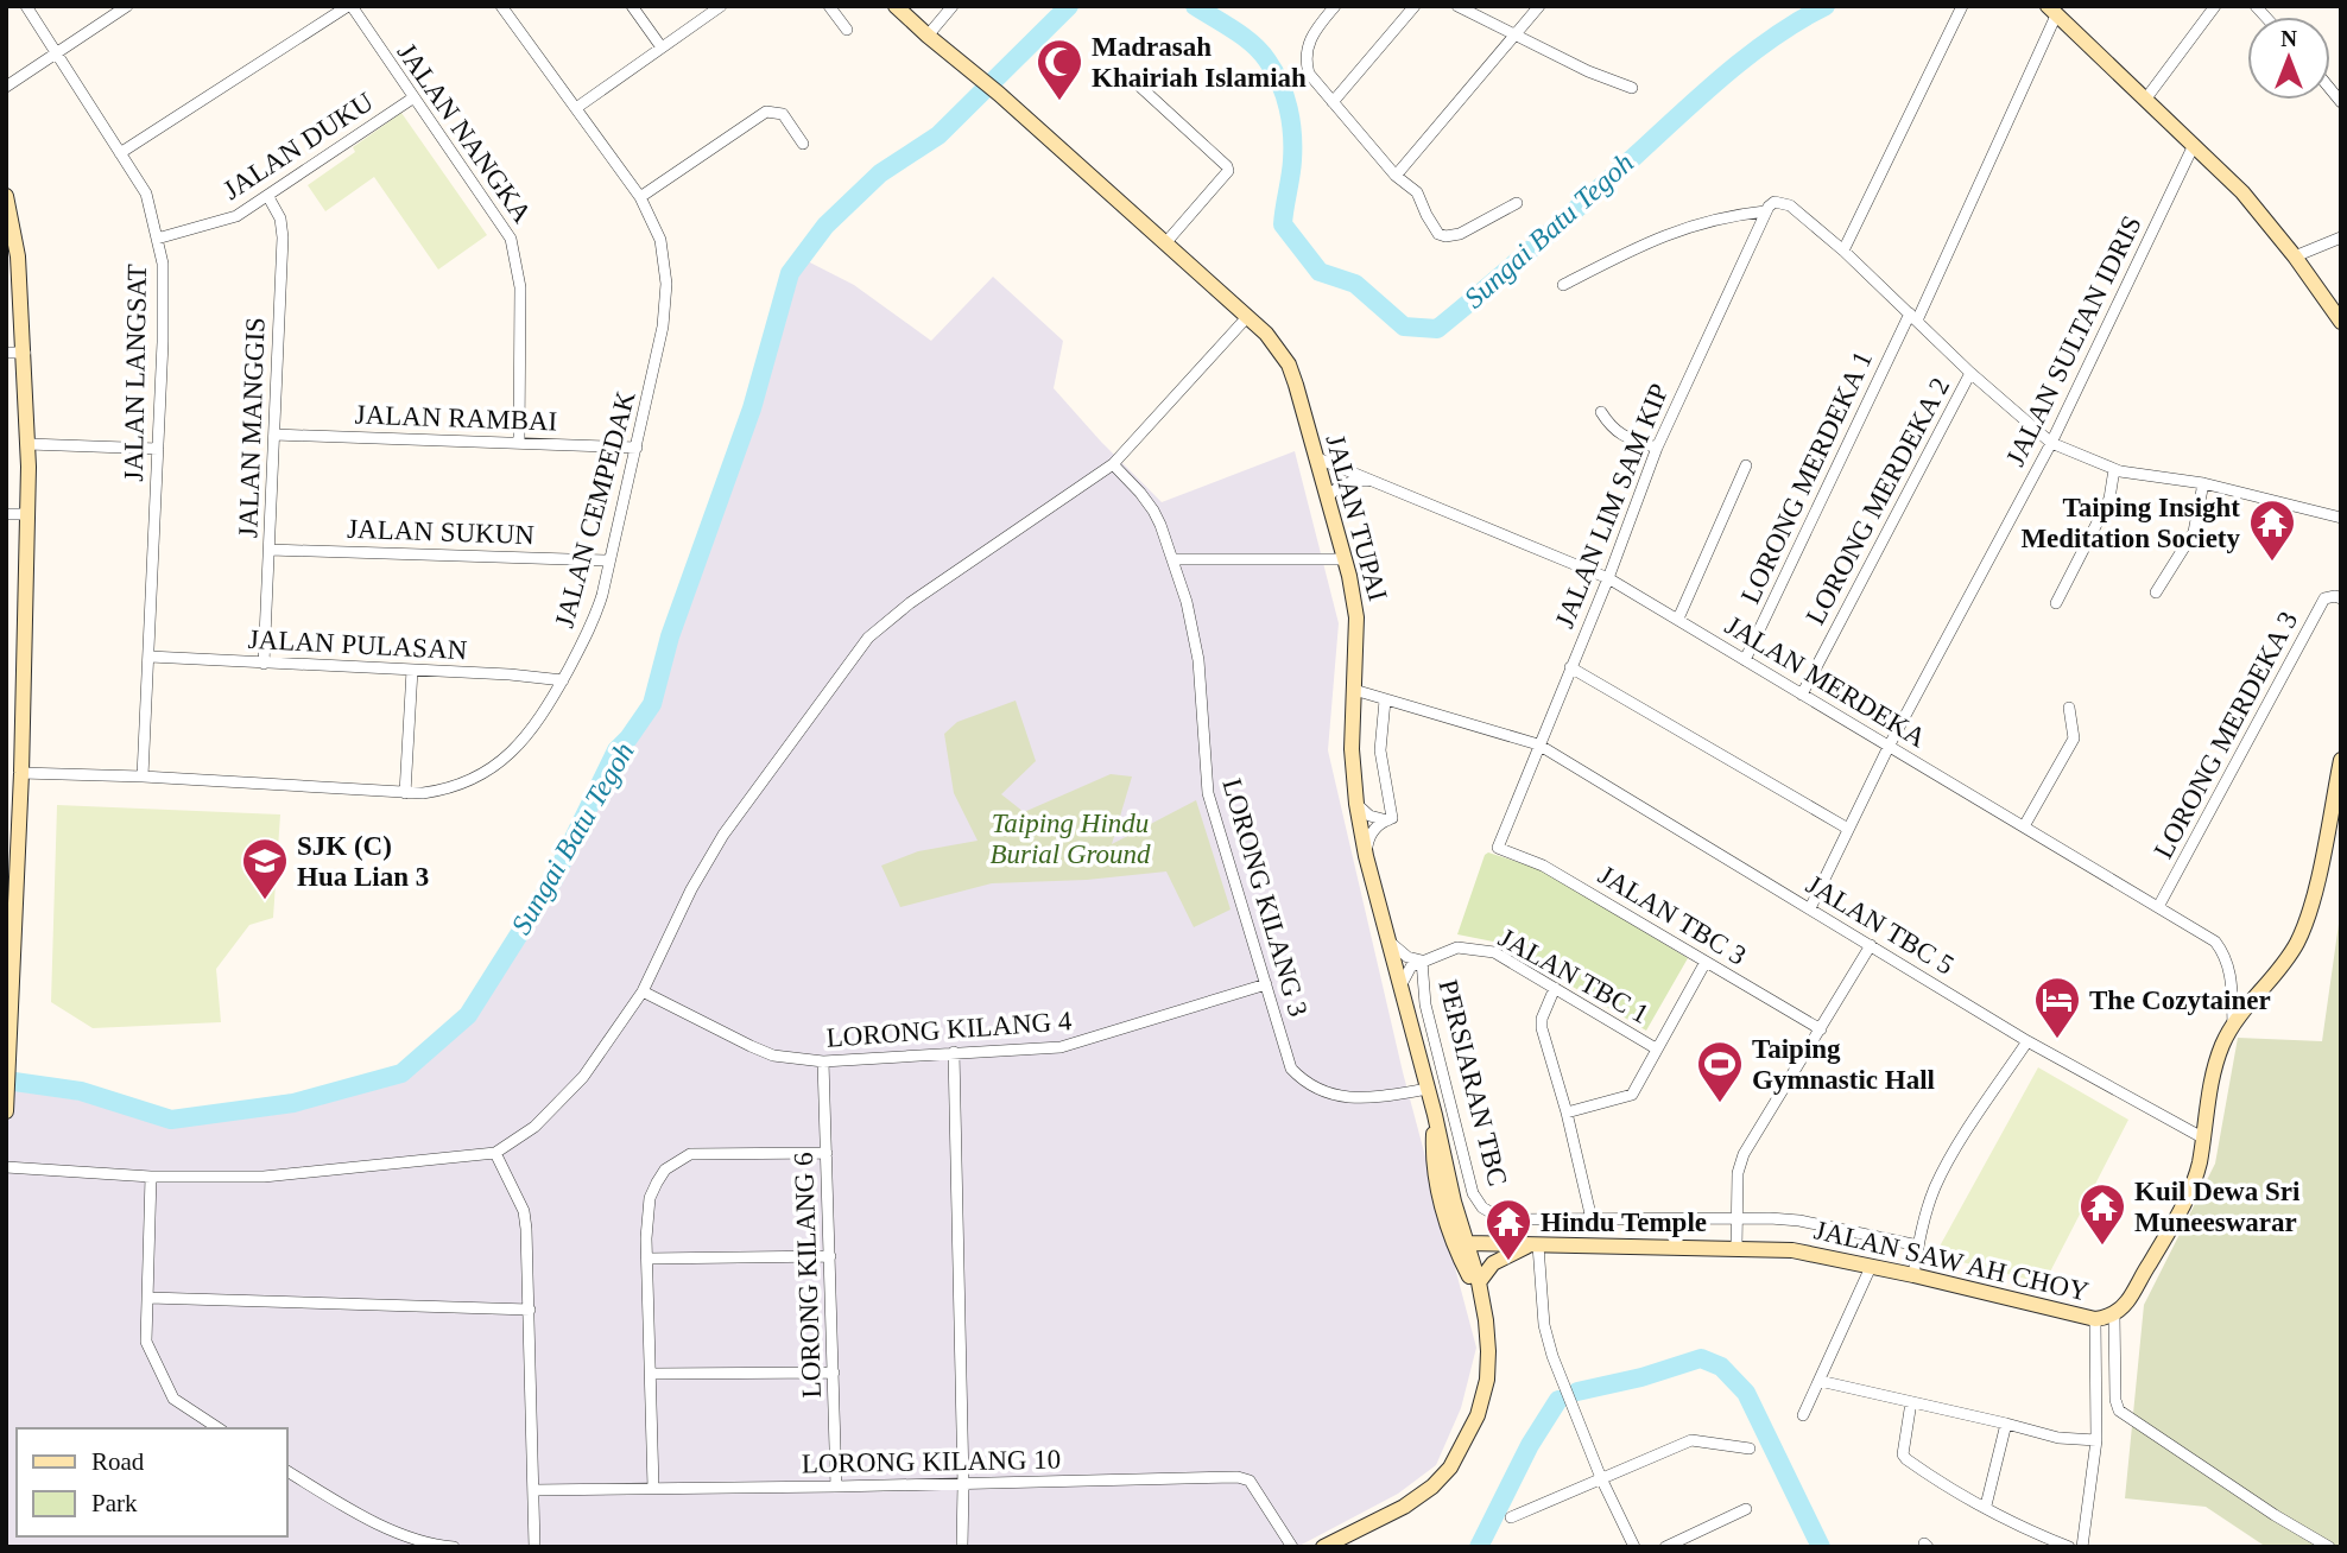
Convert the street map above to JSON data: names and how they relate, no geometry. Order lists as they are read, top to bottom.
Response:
{
  "streets": {
    "main road": ["JALAN TUPAI", "JALAN SAW AH CHOY"],
    "street": [
      "JALAN NANGKA",
      "JALAN DUKU",
      "JALAN SULTAN IDRIS",
      "JALAN LANGSAT",
      "JALAN RAMBAI",
      "JALAN MANGGIS",
      "LORONG MERDEKA 1",
      "LORONG MERDEKA 2",
      "JALAN LIM SAM KIP",
      "JALAN CEMPEDAK",
      "JALAN SUKUN",
      "JALAN PULASAN",
      "JALAN MERDEKA",
      "LORONG MERDEKA 3",
      "LORONG KILANG 3",
      "JALAN TBC 3",
      "JALAN TBC 5",
      "JALAN TBC 1",
      "LORONG KILANG 4",
      "PERSIARAN TBC",
      "LORONG KILANG 6",
      "LORONG KILANG 10"
    ]
  },
  "crossings": [
    ["JALAN NANGKA", "JALAN DUKU"],
    ["JALAN NANGKA", "JALAN RAMBAI"],
    ["JALAN DUKU", "JALAN LANGSAT"],
    ["JALAN DUKU", "JALAN MANGGIS"],
    ["JALAN SULTAN IDRIS", "JALAN MERDEKA"],
    ["JALAN SULTAN IDRIS", "JALAN TBC 5"],
    ["JALAN LANGSAT", "JALAN CEMPEDAK"],
    ["JALAN LANGSAT", "JALAN PULASAN"],
    ["JALAN RAMBAI", "JALAN MANGGIS"],
    ["JALAN RAMBAI", "JALAN CEMPEDAK"],
    ["JALAN MANGGIS", "JALAN SUKUN"],
    ["JALAN MANGGIS", "JALAN PULASAN"],
    ["LORONG MERDEKA 1", "JALAN MERDEKA"],
    ["LORONG MERDEKA 2", "JALAN MERDEKA"],
    ["JALAN LIM SAM KIP", "JALAN MERDEKA"],
    ["JALAN LIM SAM KIP", "JALAN TBC 3"],
    ["JALAN LIM SAM KIP", "JALAN TBC 5"],
    ["JALAN CEMPEDAK", "JALAN SUKUN"],
    ["JALAN CEMPEDAK", "JALAN PULASAN"],
    ["JALAN TUPAI", "JALAN MERDEKA"],
    ["JALAN TUPAI", "LORONG KILANG 3"],
    ["JALAN TUPAI", "JALAN TBC 5"],
    ["JALAN TUPAI", "JALAN SAW AH CHOY"],
    ["JALAN MERDEKA", "LORONG MERDEKA 3"],
    ["JALAN MERDEKA", "JALAN SAW AH CHOY"],
    ["LORONG KILANG 3", "LORONG KILANG 4"],
    ["JALAN TBC 5", "JALAN SAW AH CHOY"],
    ["JALAN TBC 1", "PERSIARAN TBC"],
    ["LORONG KILANG 4", "LORONG KILANG 6"],
    ["LORONG KILANG 6", "LORONG KILANG 10"]
  ],
  "water": ["Sungai Batu Tegoh"],
  "parks": ["Taiping Hindu Burial Ground"],
  "places": {
    "mosque": ["Madrasah Khairiah Islamiah"],
    "temple": ["Taiping Insight Meditation Society", "Kuil Dewa Sri Muneeswarar", "Hindu Temple"],
    "school or university": ["SJK (C) Hua Lian 3"],
    "hotel": ["The Cozytainer"],
    "sports": ["Taiping Gymnastic Hall"]
  },
  "legend": ["Road", "Park"],
  "north": "top"
}
